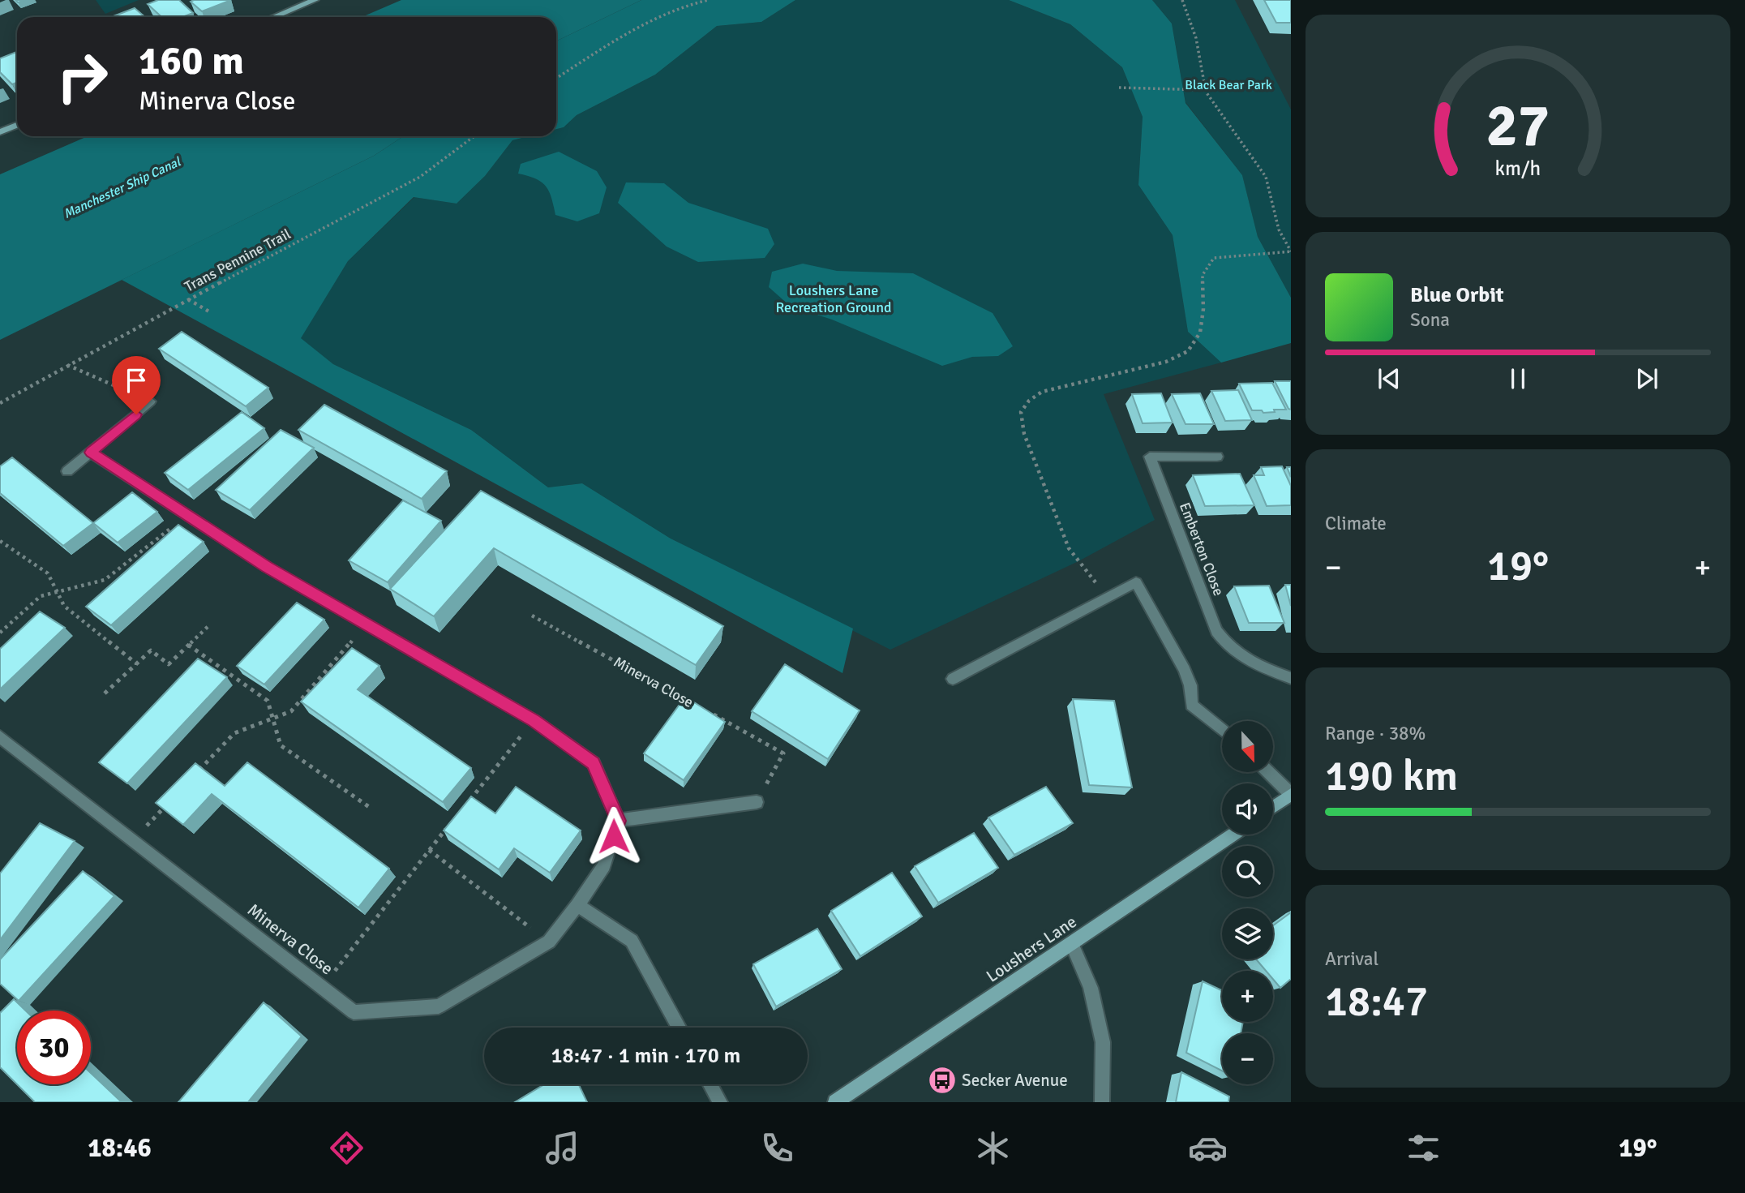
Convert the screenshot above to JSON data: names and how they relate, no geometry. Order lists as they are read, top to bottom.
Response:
{
  "streets": {
    "street": ["Emberton Close", "Minerva Close", "Loushers Lane"],
    "path": ["Trans Pennine Trail"]
  },
  "water": ["Manchester Ship Canal"],
  "parks": ["Black Bear Park", "Loushers Lane Recreation Ground"],
  "places": {
    "bus stop": ["Secker Avenue"]
  },
  "north": "bottom",
  "page": {
    "turn": ["160 m", "Minerva Close"],
    "song": ["Blue Orbit", "Sona"],
    "tile": [
      "Climate",
      ["Range · 38%", "190 km"],
      ["Arrival", "18:47"]
    ],
    "heat": ["−", "19°", "+"],
    "map_buttons": ["+", "−"],
    "limit": "30",
    "trip": "18:47 · 1 min · 170 m",
    "tabs": ["18:46", "19°"],
    "gauge": ["27", "km/h"]
  }
}
